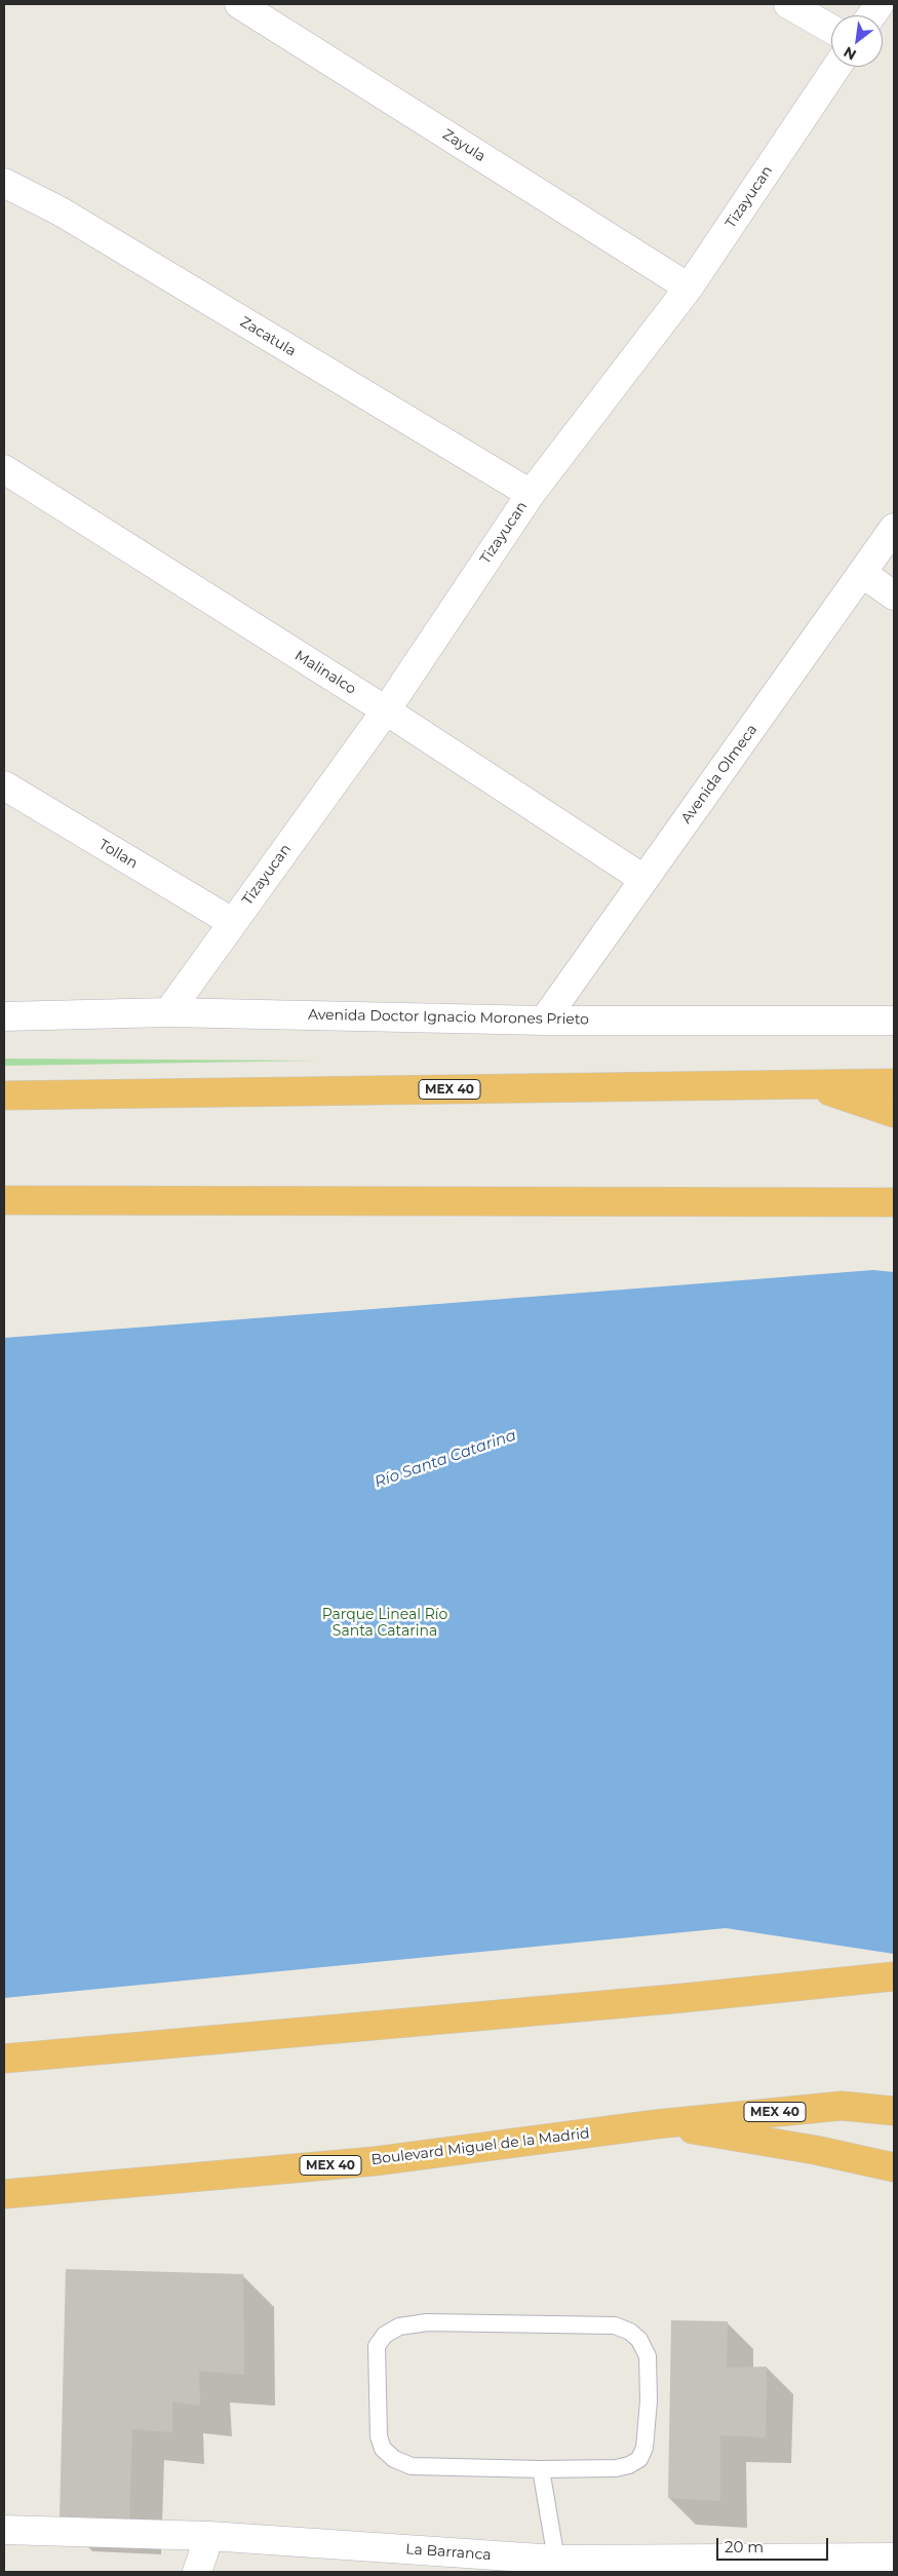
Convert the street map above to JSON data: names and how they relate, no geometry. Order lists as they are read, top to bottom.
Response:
{
  "streets": {
    "highway": ["MEX 40", "Boulevard Miguel de la Madrid"],
    "street": [
      "Zayula",
      "Tizayucan",
      "Zacatula",
      "Malinalco",
      "Avenida Olmeca",
      "Tollan",
      "Avenida Doctor Ignacio Morones Prieto",
      "La Barranca"
    ]
  },
  "crossings": [
    ["Zayula", "Tizayucan"],
    ["Tizayucan", "Zacatula"],
    ["Tizayucan", "Malinalco"],
    ["Tizayucan", "Tollan"],
    ["Tizayucan", "Avenida Doctor Ignacio Morones Prieto"],
    ["Malinalco", "Avenida Olmeca"],
    ["Avenida Olmeca", "Avenida Doctor Ignacio Morones Prieto"]
  ],
  "water": ["Río Santa Catarina"],
  "parks": ["Parque Lineal Río Santa Catarina"],
  "scale_bar": "20 m",
  "north": "bottom left"
}
